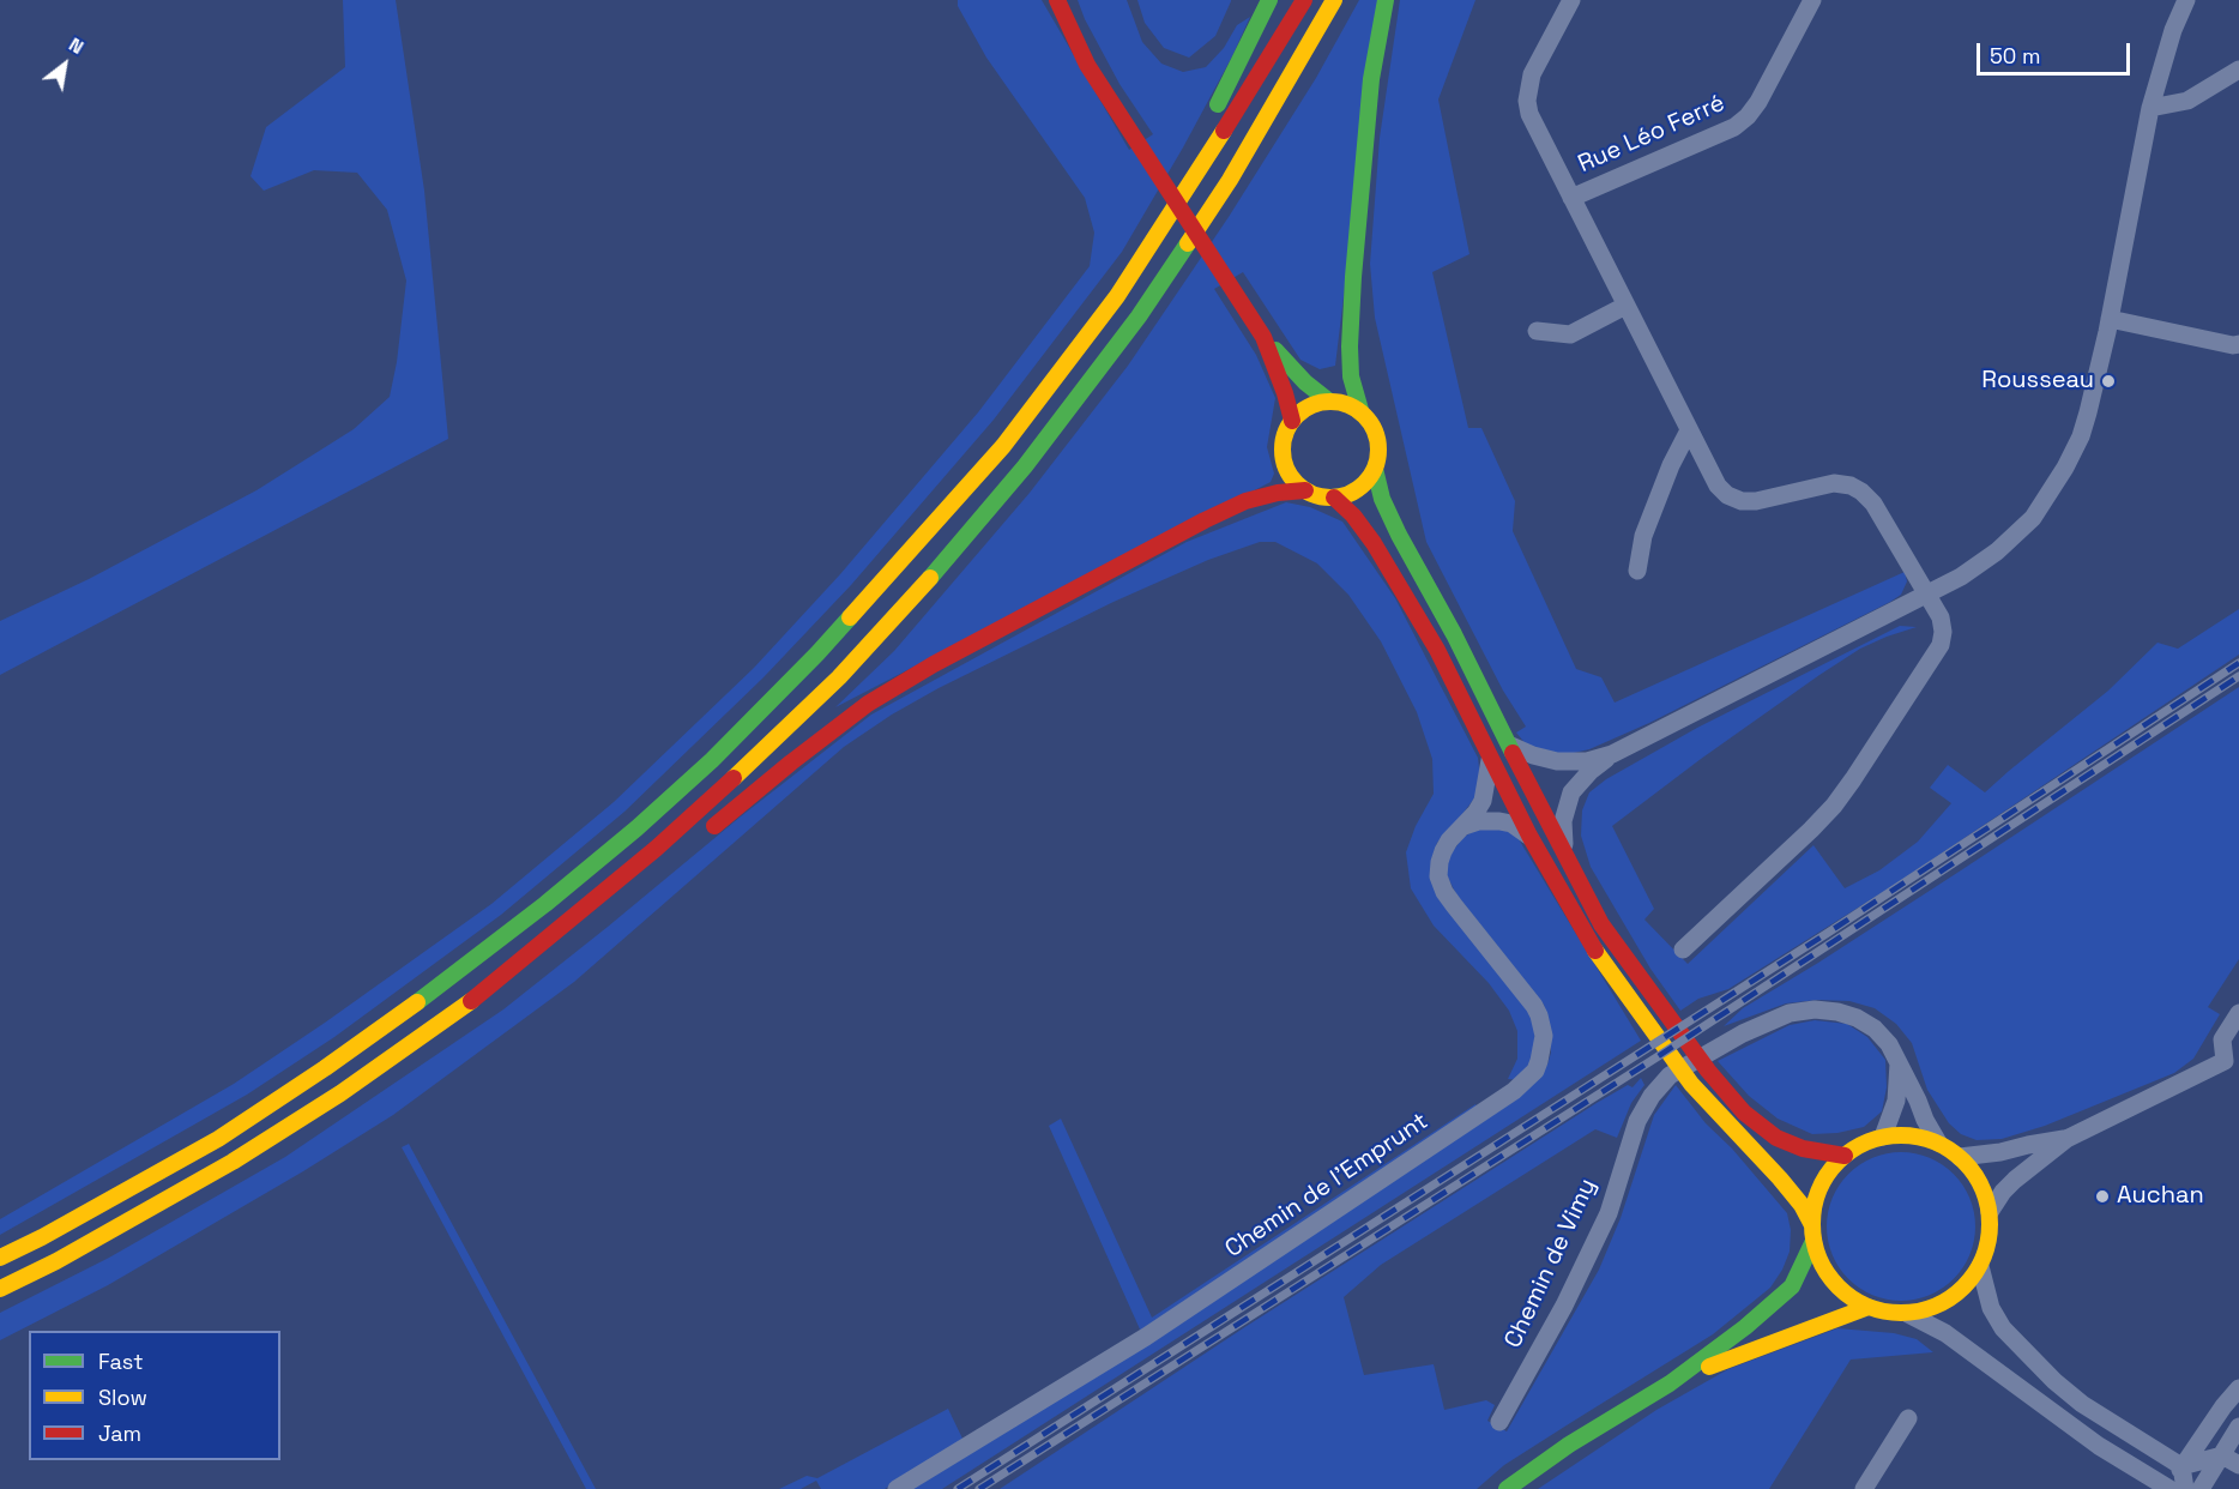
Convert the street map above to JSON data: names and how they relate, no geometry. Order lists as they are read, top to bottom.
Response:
{
  "streets": {
    "street": ["Rue Léo Ferré", "Chemin de l'Emprunt", "Chemin de Vimy"]
  },
  "places": ["Rousseau", "Auchan"],
  "legend": ["Fast", "Slow", "Jam"],
  "scale_bar": "50 m",
  "north": "top right"
}
